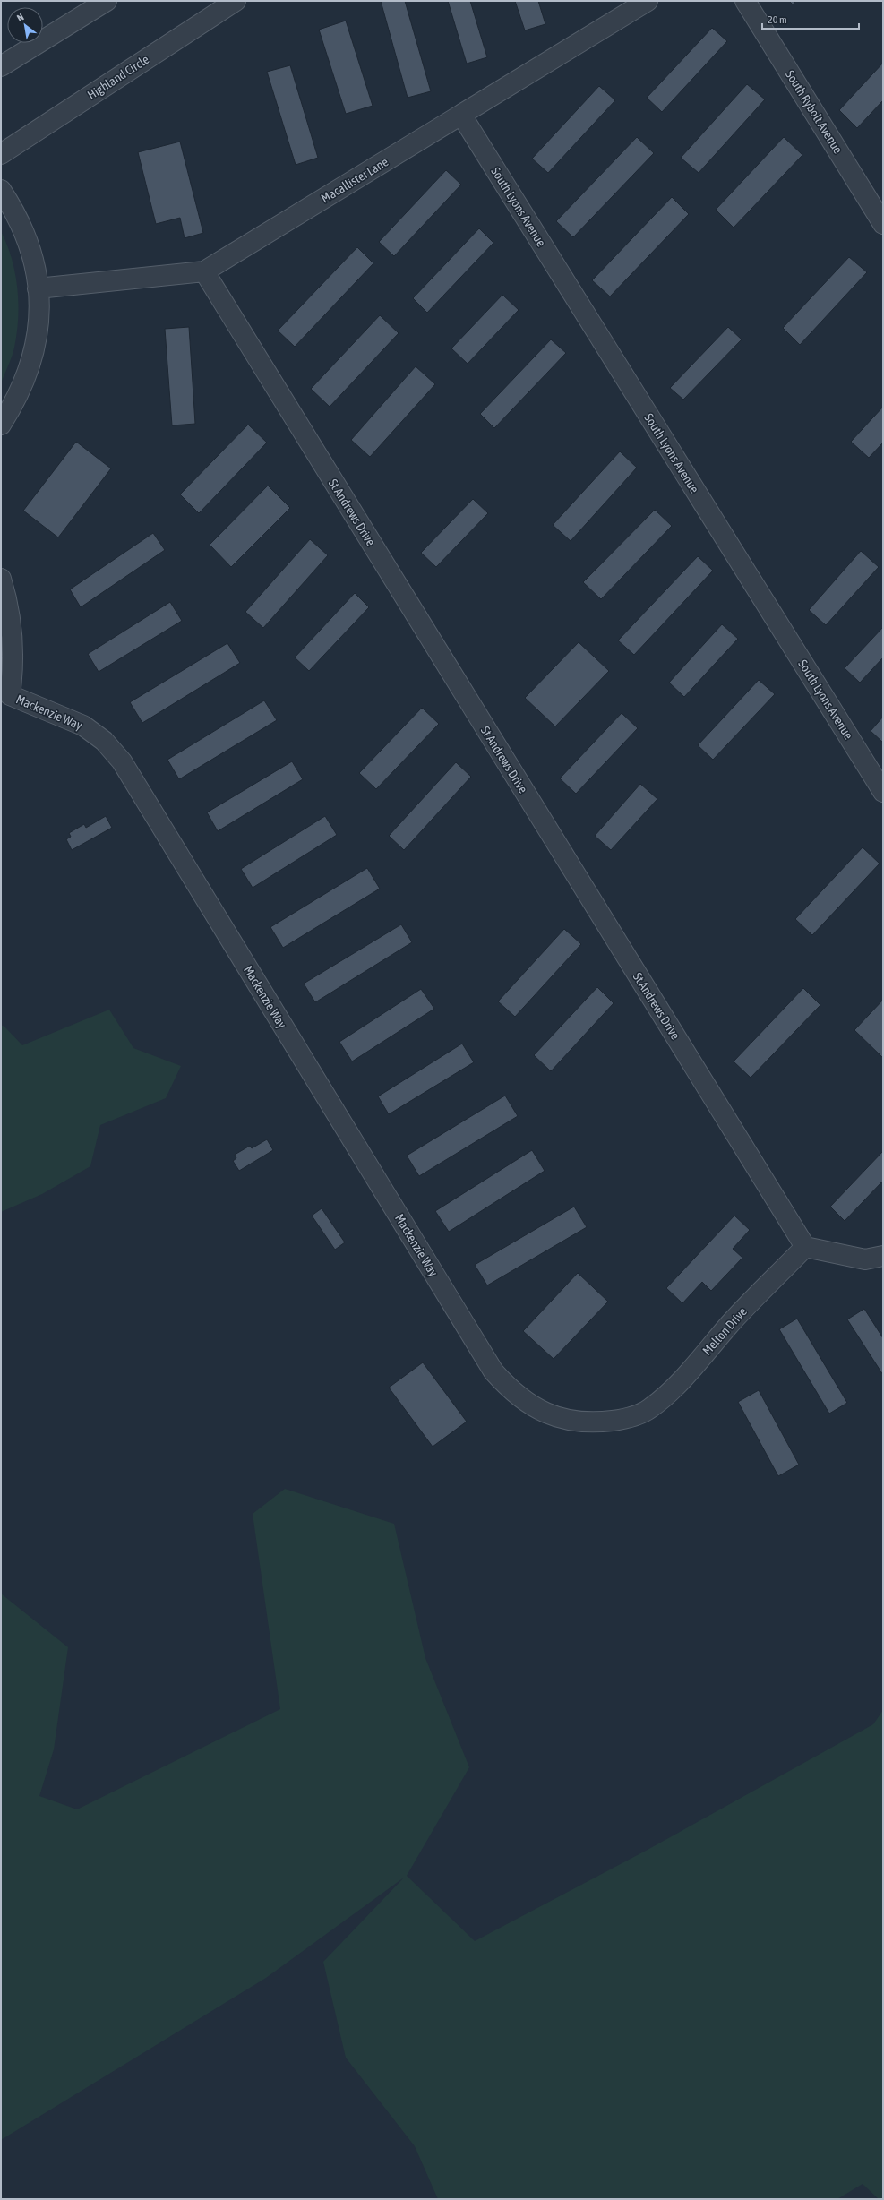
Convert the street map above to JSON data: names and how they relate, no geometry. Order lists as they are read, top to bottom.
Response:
{
  "streets": {
    "street": [
      "Highland Circle",
      "South Rybolt Avenue",
      "Macallister Lane",
      "South Lyons Avenue",
      "St Andrews Drive",
      "Mackenzie Way",
      "Melton Drive"
    ]
  },
  "crossings": [
    ["Macallister Lane", "South Lyons Avenue"],
    ["Macallister Lane", "St Andrews Drive"],
    ["St Andrews Drive", "Melton Drive"],
    ["Mackenzie Way", "Melton Drive"]
  ],
  "scale_bar": "20 m",
  "north": "top left"
}
